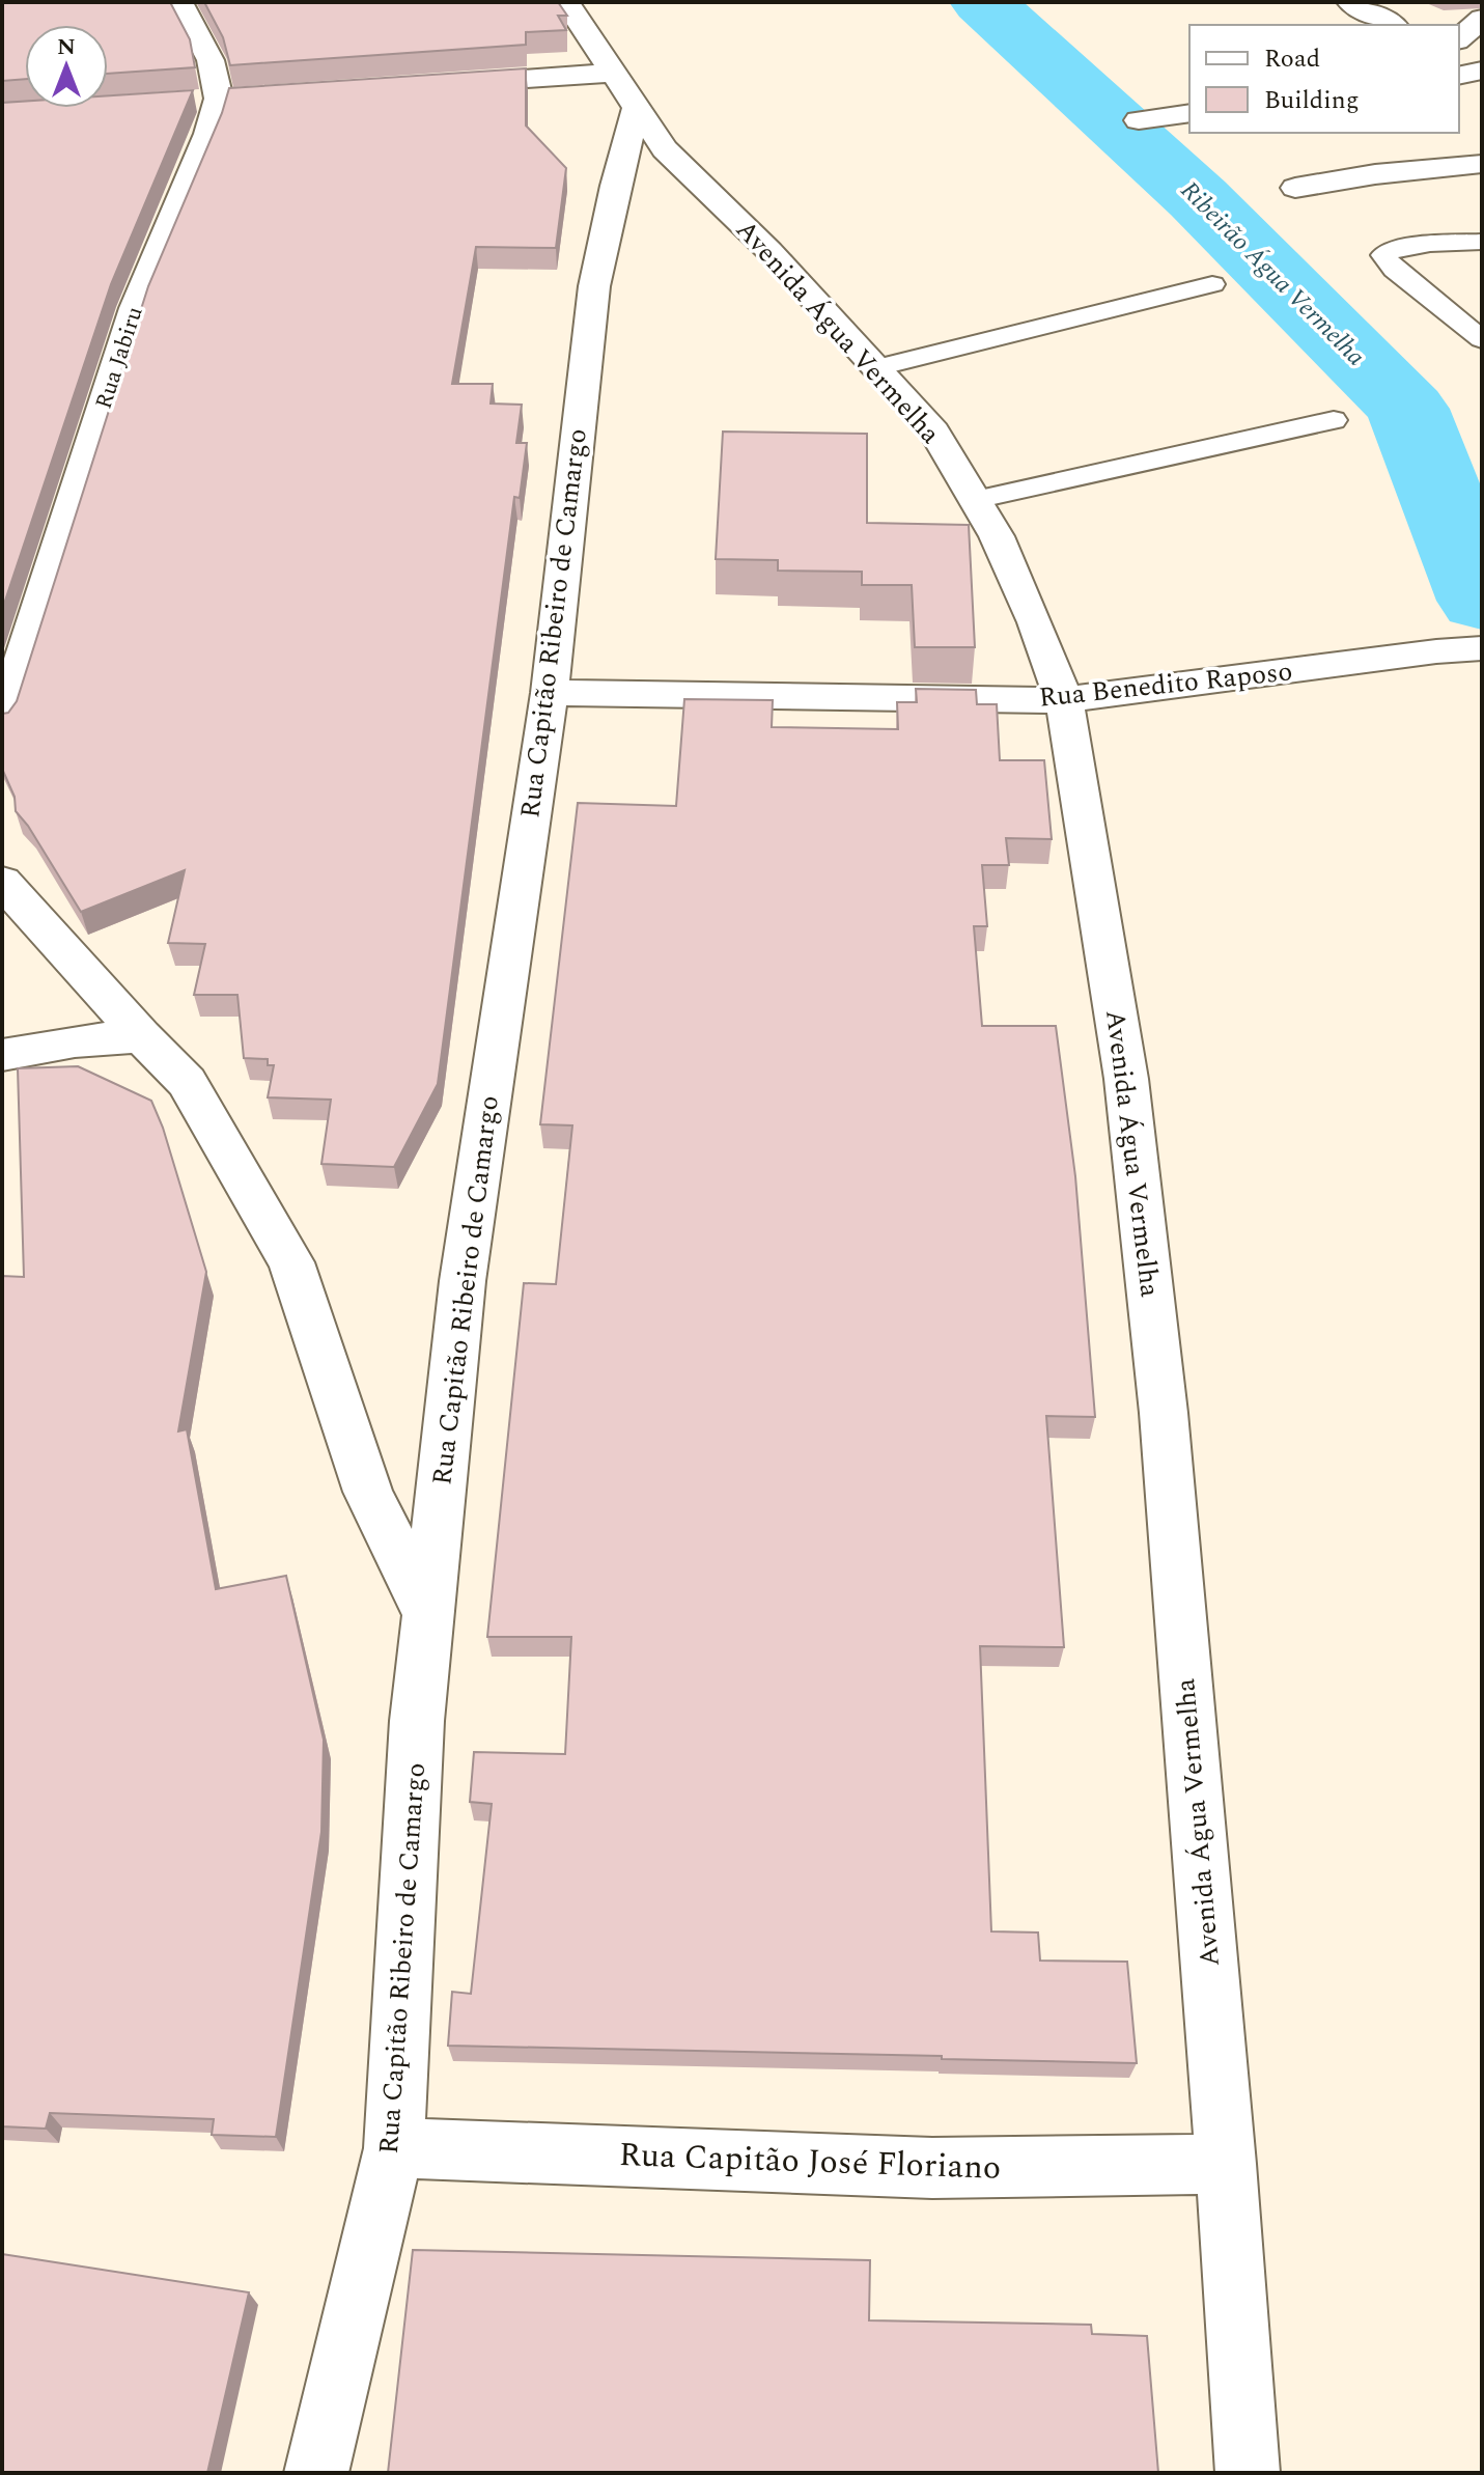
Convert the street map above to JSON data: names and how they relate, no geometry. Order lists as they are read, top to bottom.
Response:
{
  "streets": {
    "street": [
      "Avenida Água Vermelha",
      "Rua Jabiru",
      "Rua Capitão Ribeiro de Camargo",
      "Rua Benedito Raposo",
      "Rua Capitão José Floriano"
    ]
  },
  "crossings": [
    ["Avenida Água Vermelha", "Rua Capitão Ribeiro de Camargo"],
    ["Avenida Água Vermelha", "Rua Benedito Raposo"],
    ["Avenida Água Vermelha", "Rua Capitão José Floriano"],
    ["Rua Capitão Ribeiro de Camargo", "Rua Benedito Raposo"],
    ["Rua Capitão Ribeiro de Camargo", "Rua Capitão José Floriano"]
  ],
  "water": ["Ribeirão Água Vermelha"],
  "legend": ["Road", "Building"],
  "north": "top"
}
